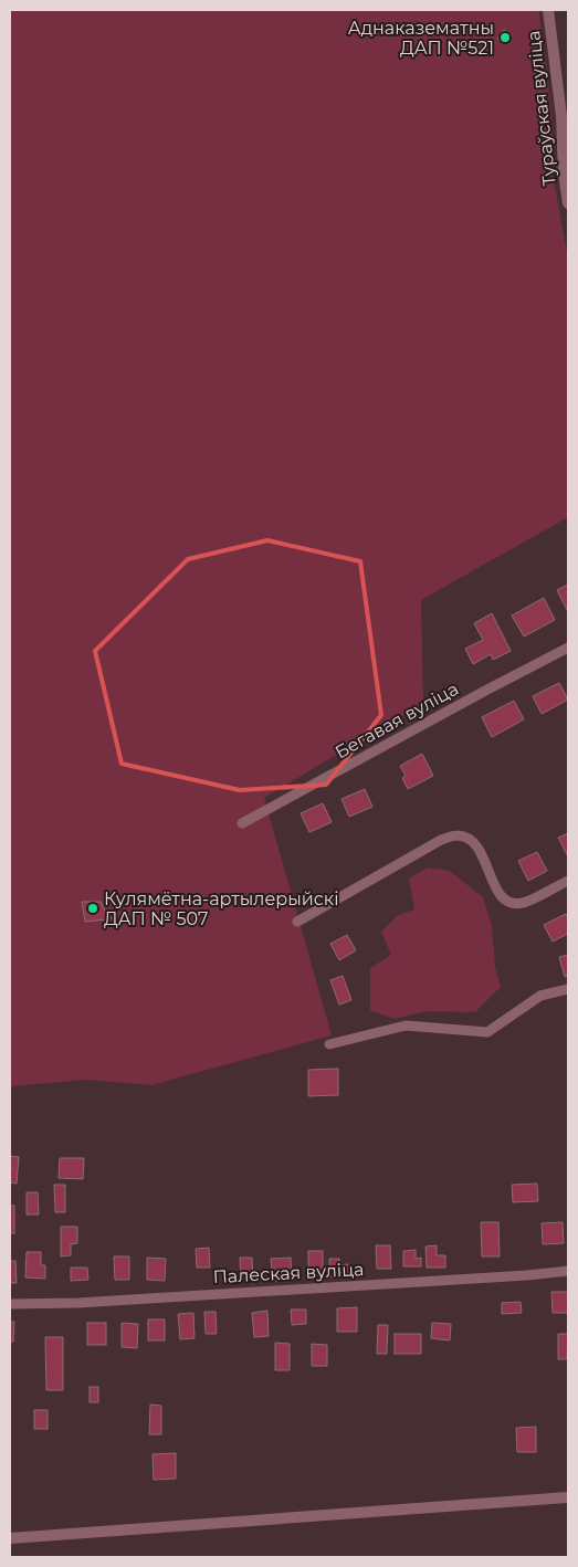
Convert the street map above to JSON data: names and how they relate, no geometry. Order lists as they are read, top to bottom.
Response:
{
  "streets": {
    "street": ["Тураўская вуліца", "Бегавая вуліца", "Палеская вуліца"]
  },
  "places": ["Аднаказематны ДАП №521", "Кулямётна-артылерыйскі ДАП № 507"]
}
